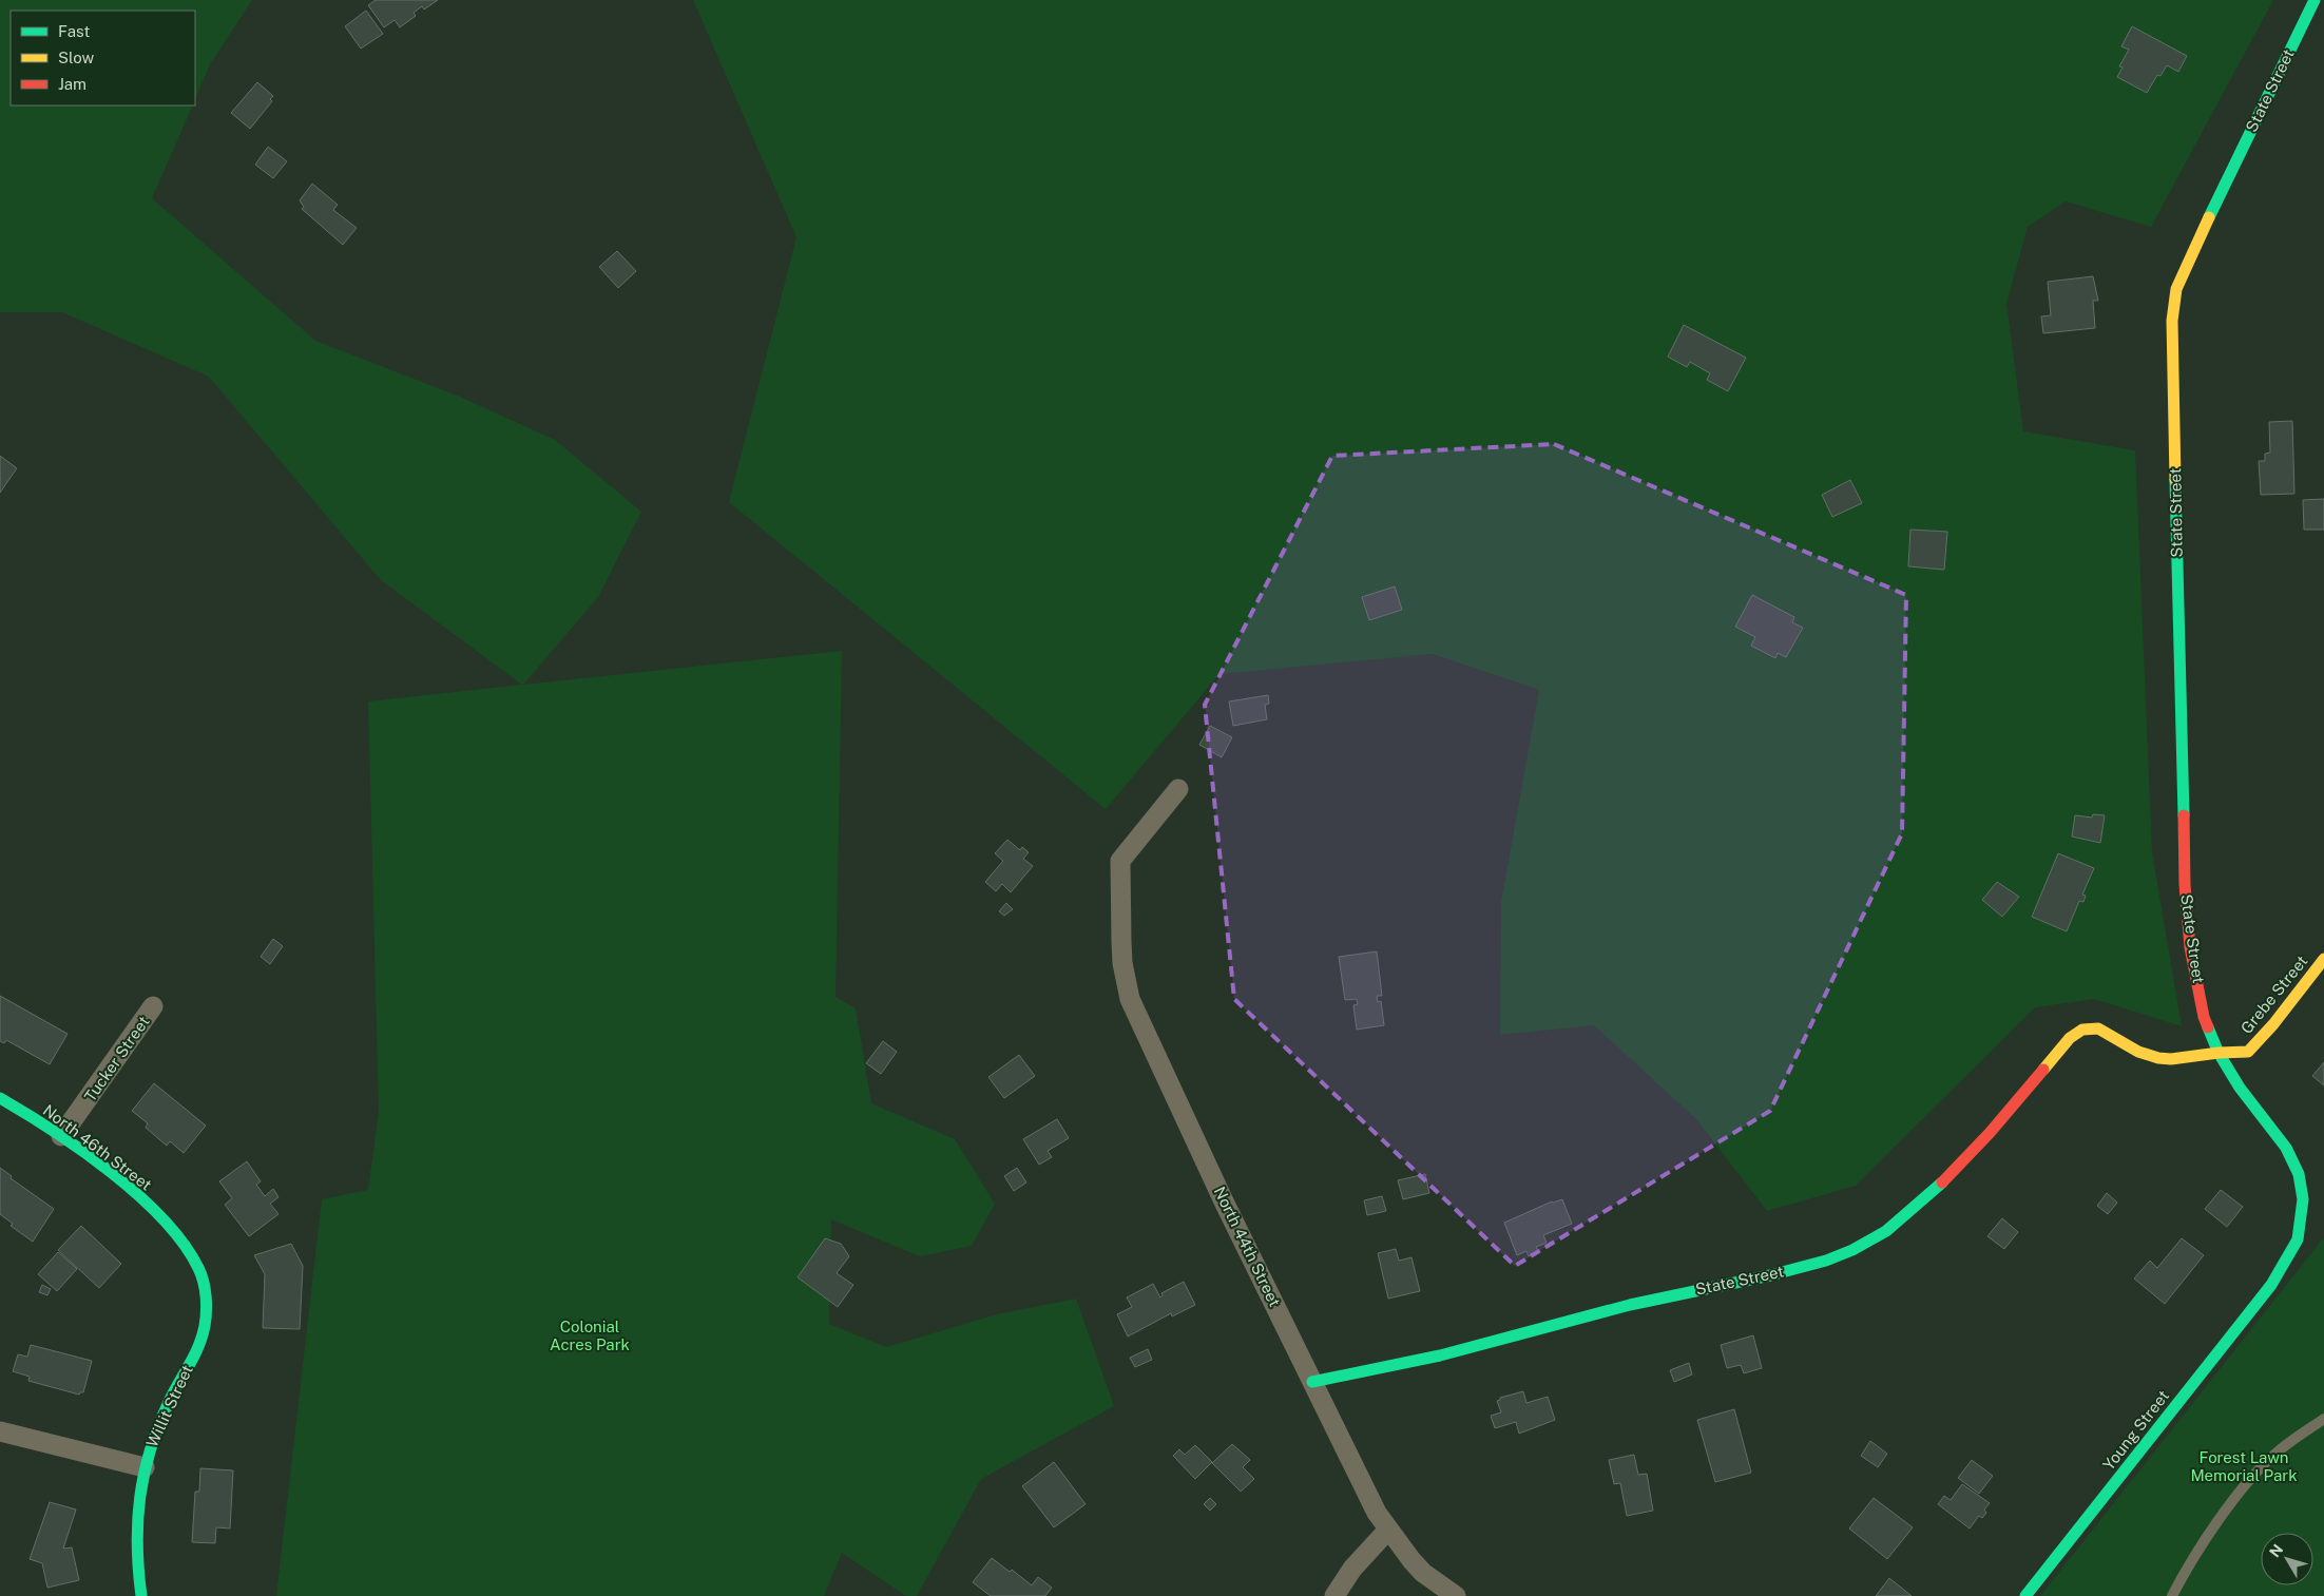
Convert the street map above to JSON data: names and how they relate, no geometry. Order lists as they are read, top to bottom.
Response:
{
  "streets": {
    "street": [
      "State Street",
      "Grebe Street",
      "Tucker Street",
      "North 46th Street",
      "North 44th Street",
      "Willit Street",
      "Young Street"
    ]
  },
  "crossings": [
    ["State Street", "Grebe Street"],
    ["State Street", "North 44th Street"],
    ["State Street", "Young Street"],
    ["Tucker Street", "North 46th Street"],
    ["North 46th Street", "Willit Street"]
  ],
  "parks": ["Colonial Acres Park", "Forest Lawn Memorial Park"],
  "legend": ["Fast", "Slow", "Jam"],
  "north": "top left"
}
